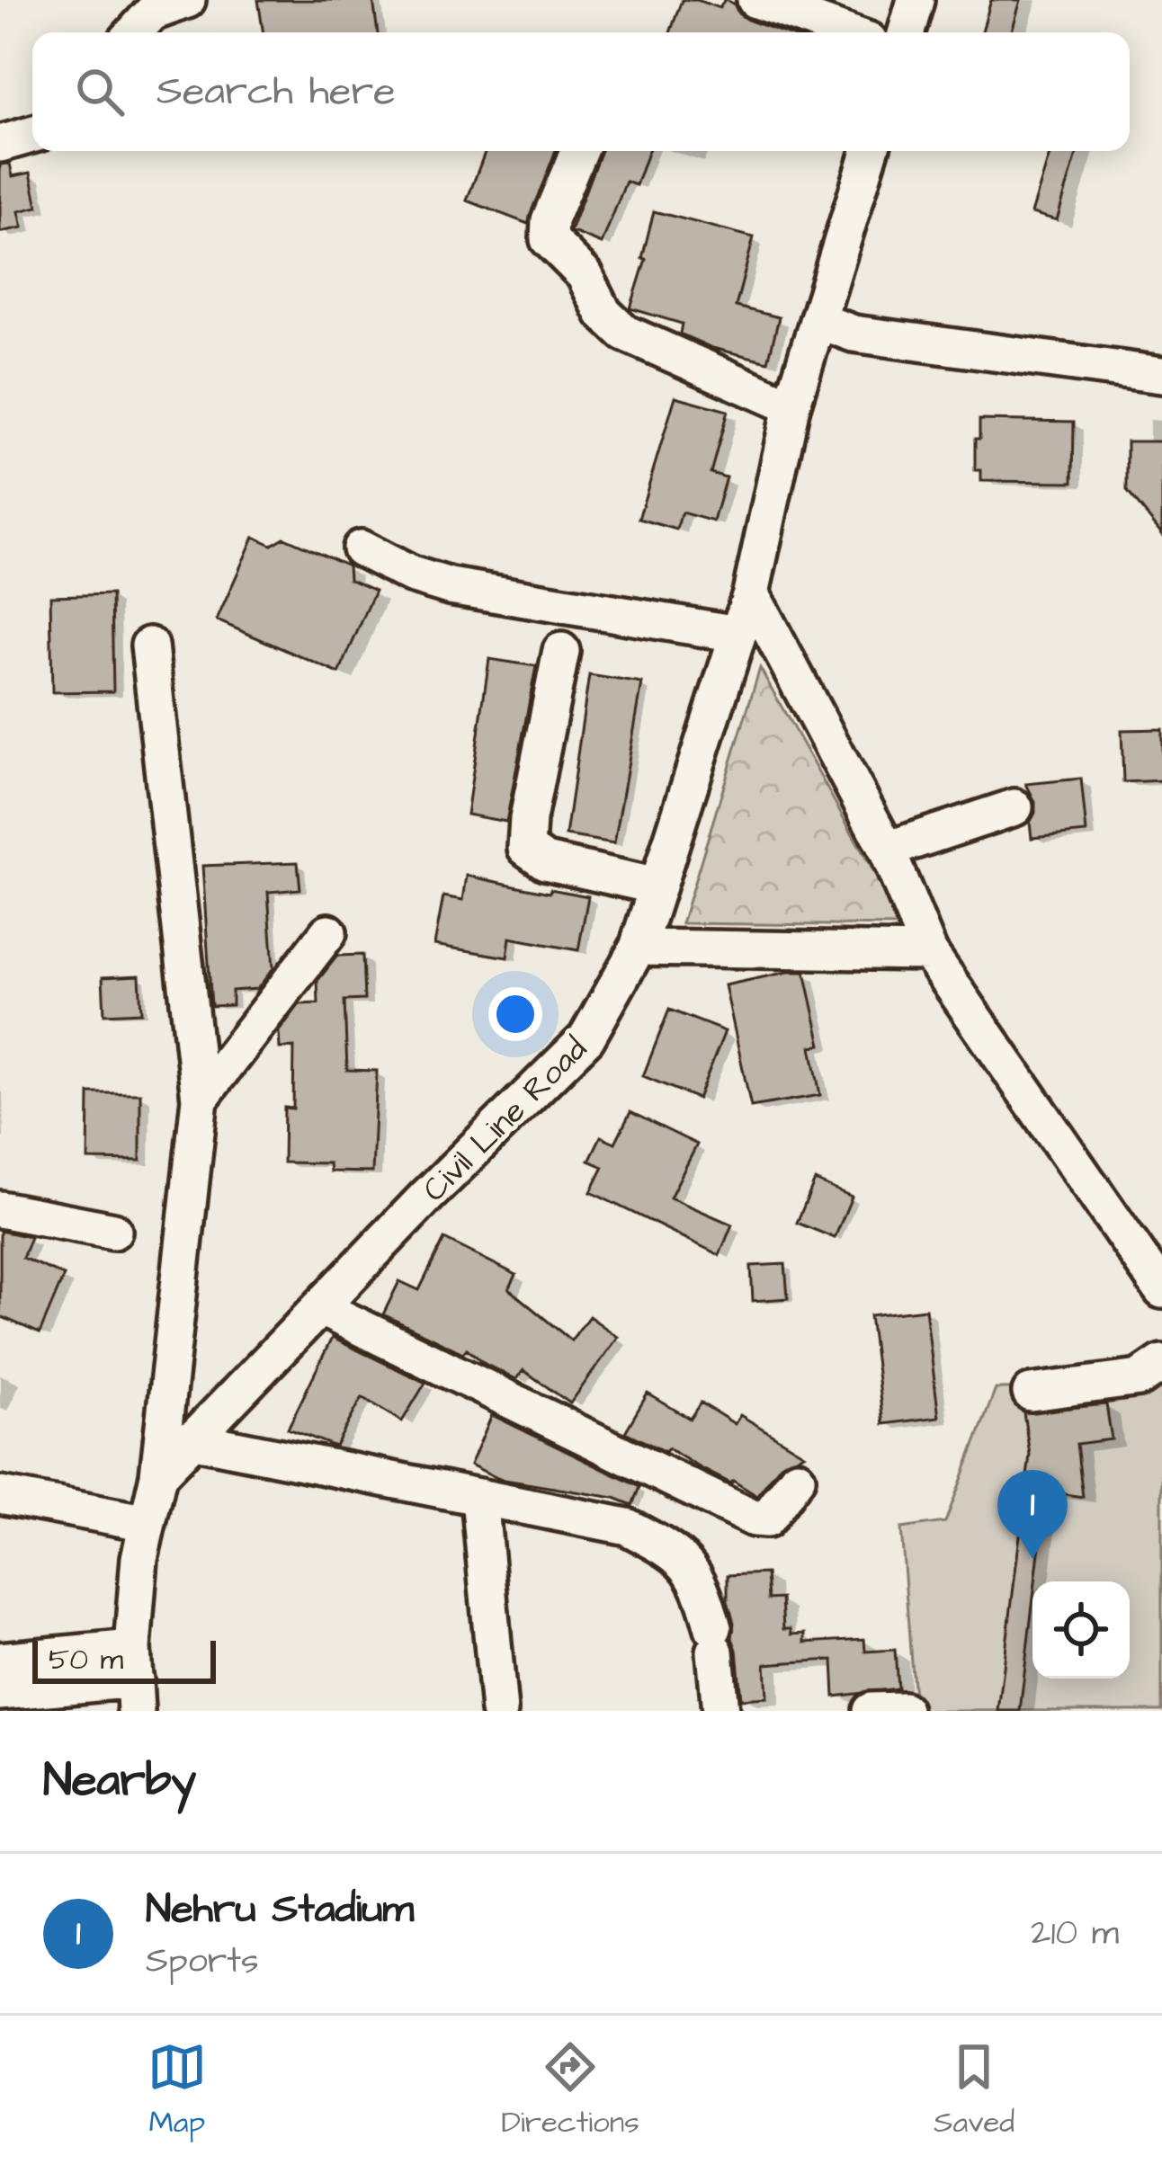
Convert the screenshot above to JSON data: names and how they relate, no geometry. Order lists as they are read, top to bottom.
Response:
{
  "streets": {
    "street": ["Civil Line Road"]
  },
  "scale_bar": "50 m",
  "page": {
    "search": "Search here",
    "pins": "1",
    "scale": "50 m",
    "heading": "Nearby",
    "list": [
      {
        "mark": "1",
        "name": "Nehru Stadium",
        "note": "Sports",
        "value": "210 m"
      }
    ],
    "nav": ["Map", "Directions", "Saved"]
  }
}
